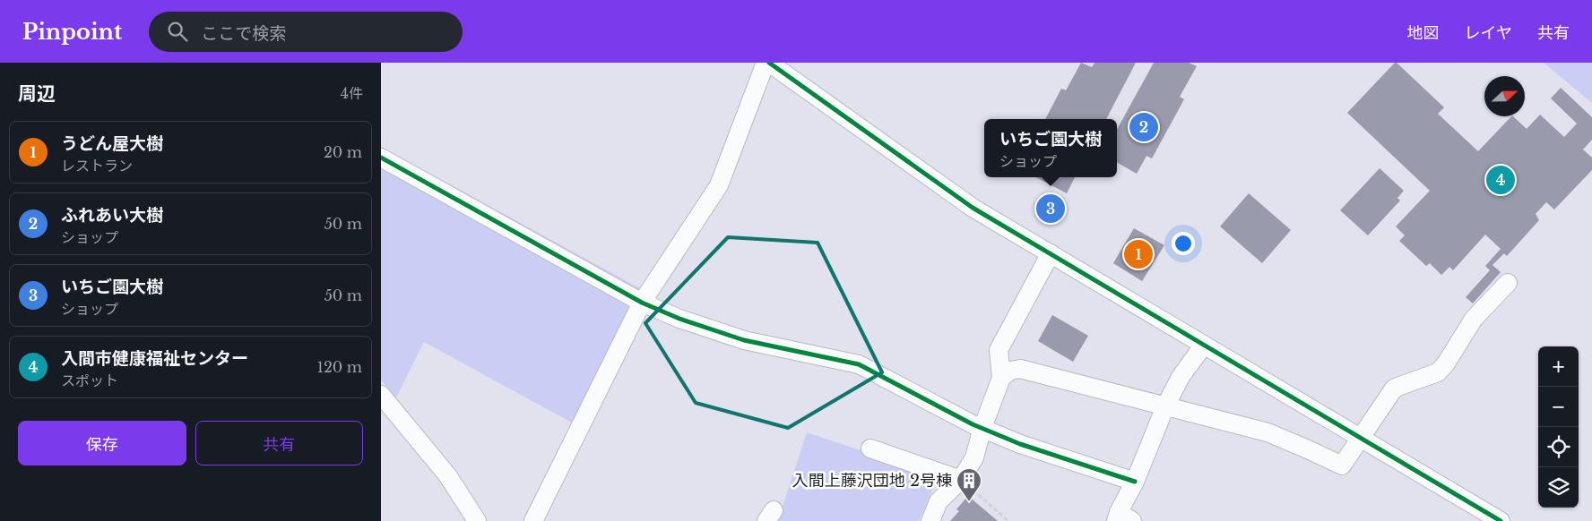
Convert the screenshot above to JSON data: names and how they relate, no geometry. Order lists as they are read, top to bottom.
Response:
{
  "places": {
    "building": ["入間上藤沢団地 2号棟"]
  },
  "north": "right",
  "page": {
    "header": "Pinpoint",
    "search": "ここで検索",
    "nav": ["地図", "レイヤ", "共有"],
    "heading": ["周辺", "4件"],
    "pins": [
      "2",
      "4",
      "3",
      "1"
    ],
    "popup": ["いちご園大樹", "ショップ"],
    "list": [
      {
        "mark": "1",
        "name": "うどん屋大樹",
        "note": "レストラン",
        "value": "20 m"
      },
      {
        "mark": "2",
        "name": "ふれあい大樹",
        "note": "ショップ",
        "value": "50 m"
      },
      {
        "mark": "3",
        "name": "いちご園大樹",
        "note": "ショップ",
        "value": "50 m"
      },
      {
        "mark": "4",
        "name": "入間市健康福祉センター",
        "note": "スポット",
        "value": "120 m"
      }
    ],
    "map_buttons": ["+", "−"],
    "buttons": ["保存", "共有"]
  }
}
